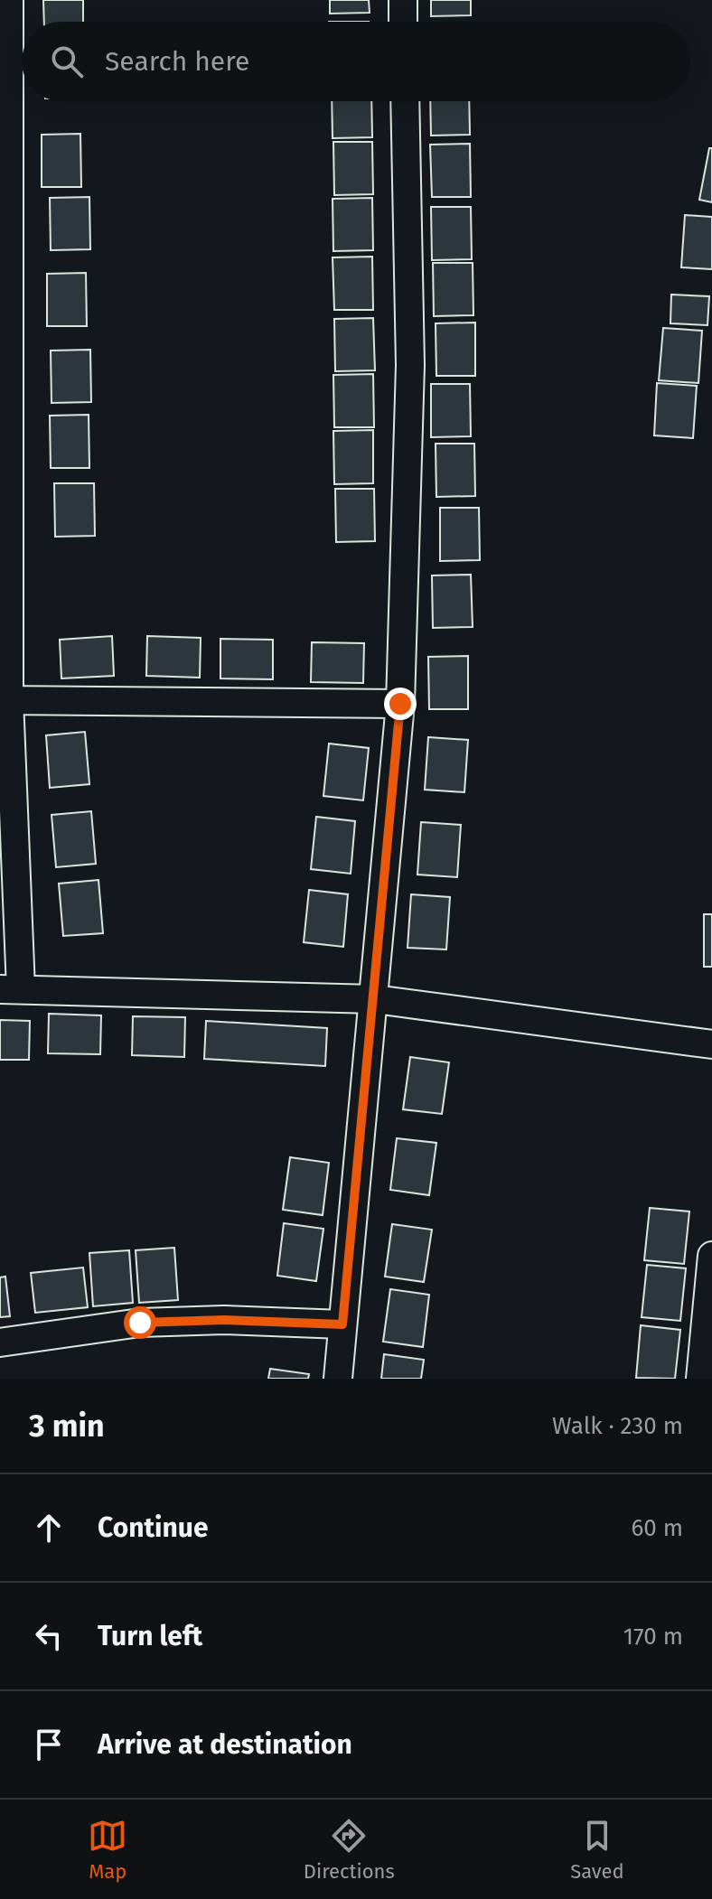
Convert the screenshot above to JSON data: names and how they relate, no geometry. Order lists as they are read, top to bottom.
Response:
{
  "page": {
    "search": "Search here",
    "heading": ["3 min", "Walk · 230 m"],
    "list": [
      ["Continue", "60 m"],
      ["Turn left", "170 m"],
      "Arrive at destination"
    ],
    "nav": ["Map", "Directions", "Saved"]
  }
}
